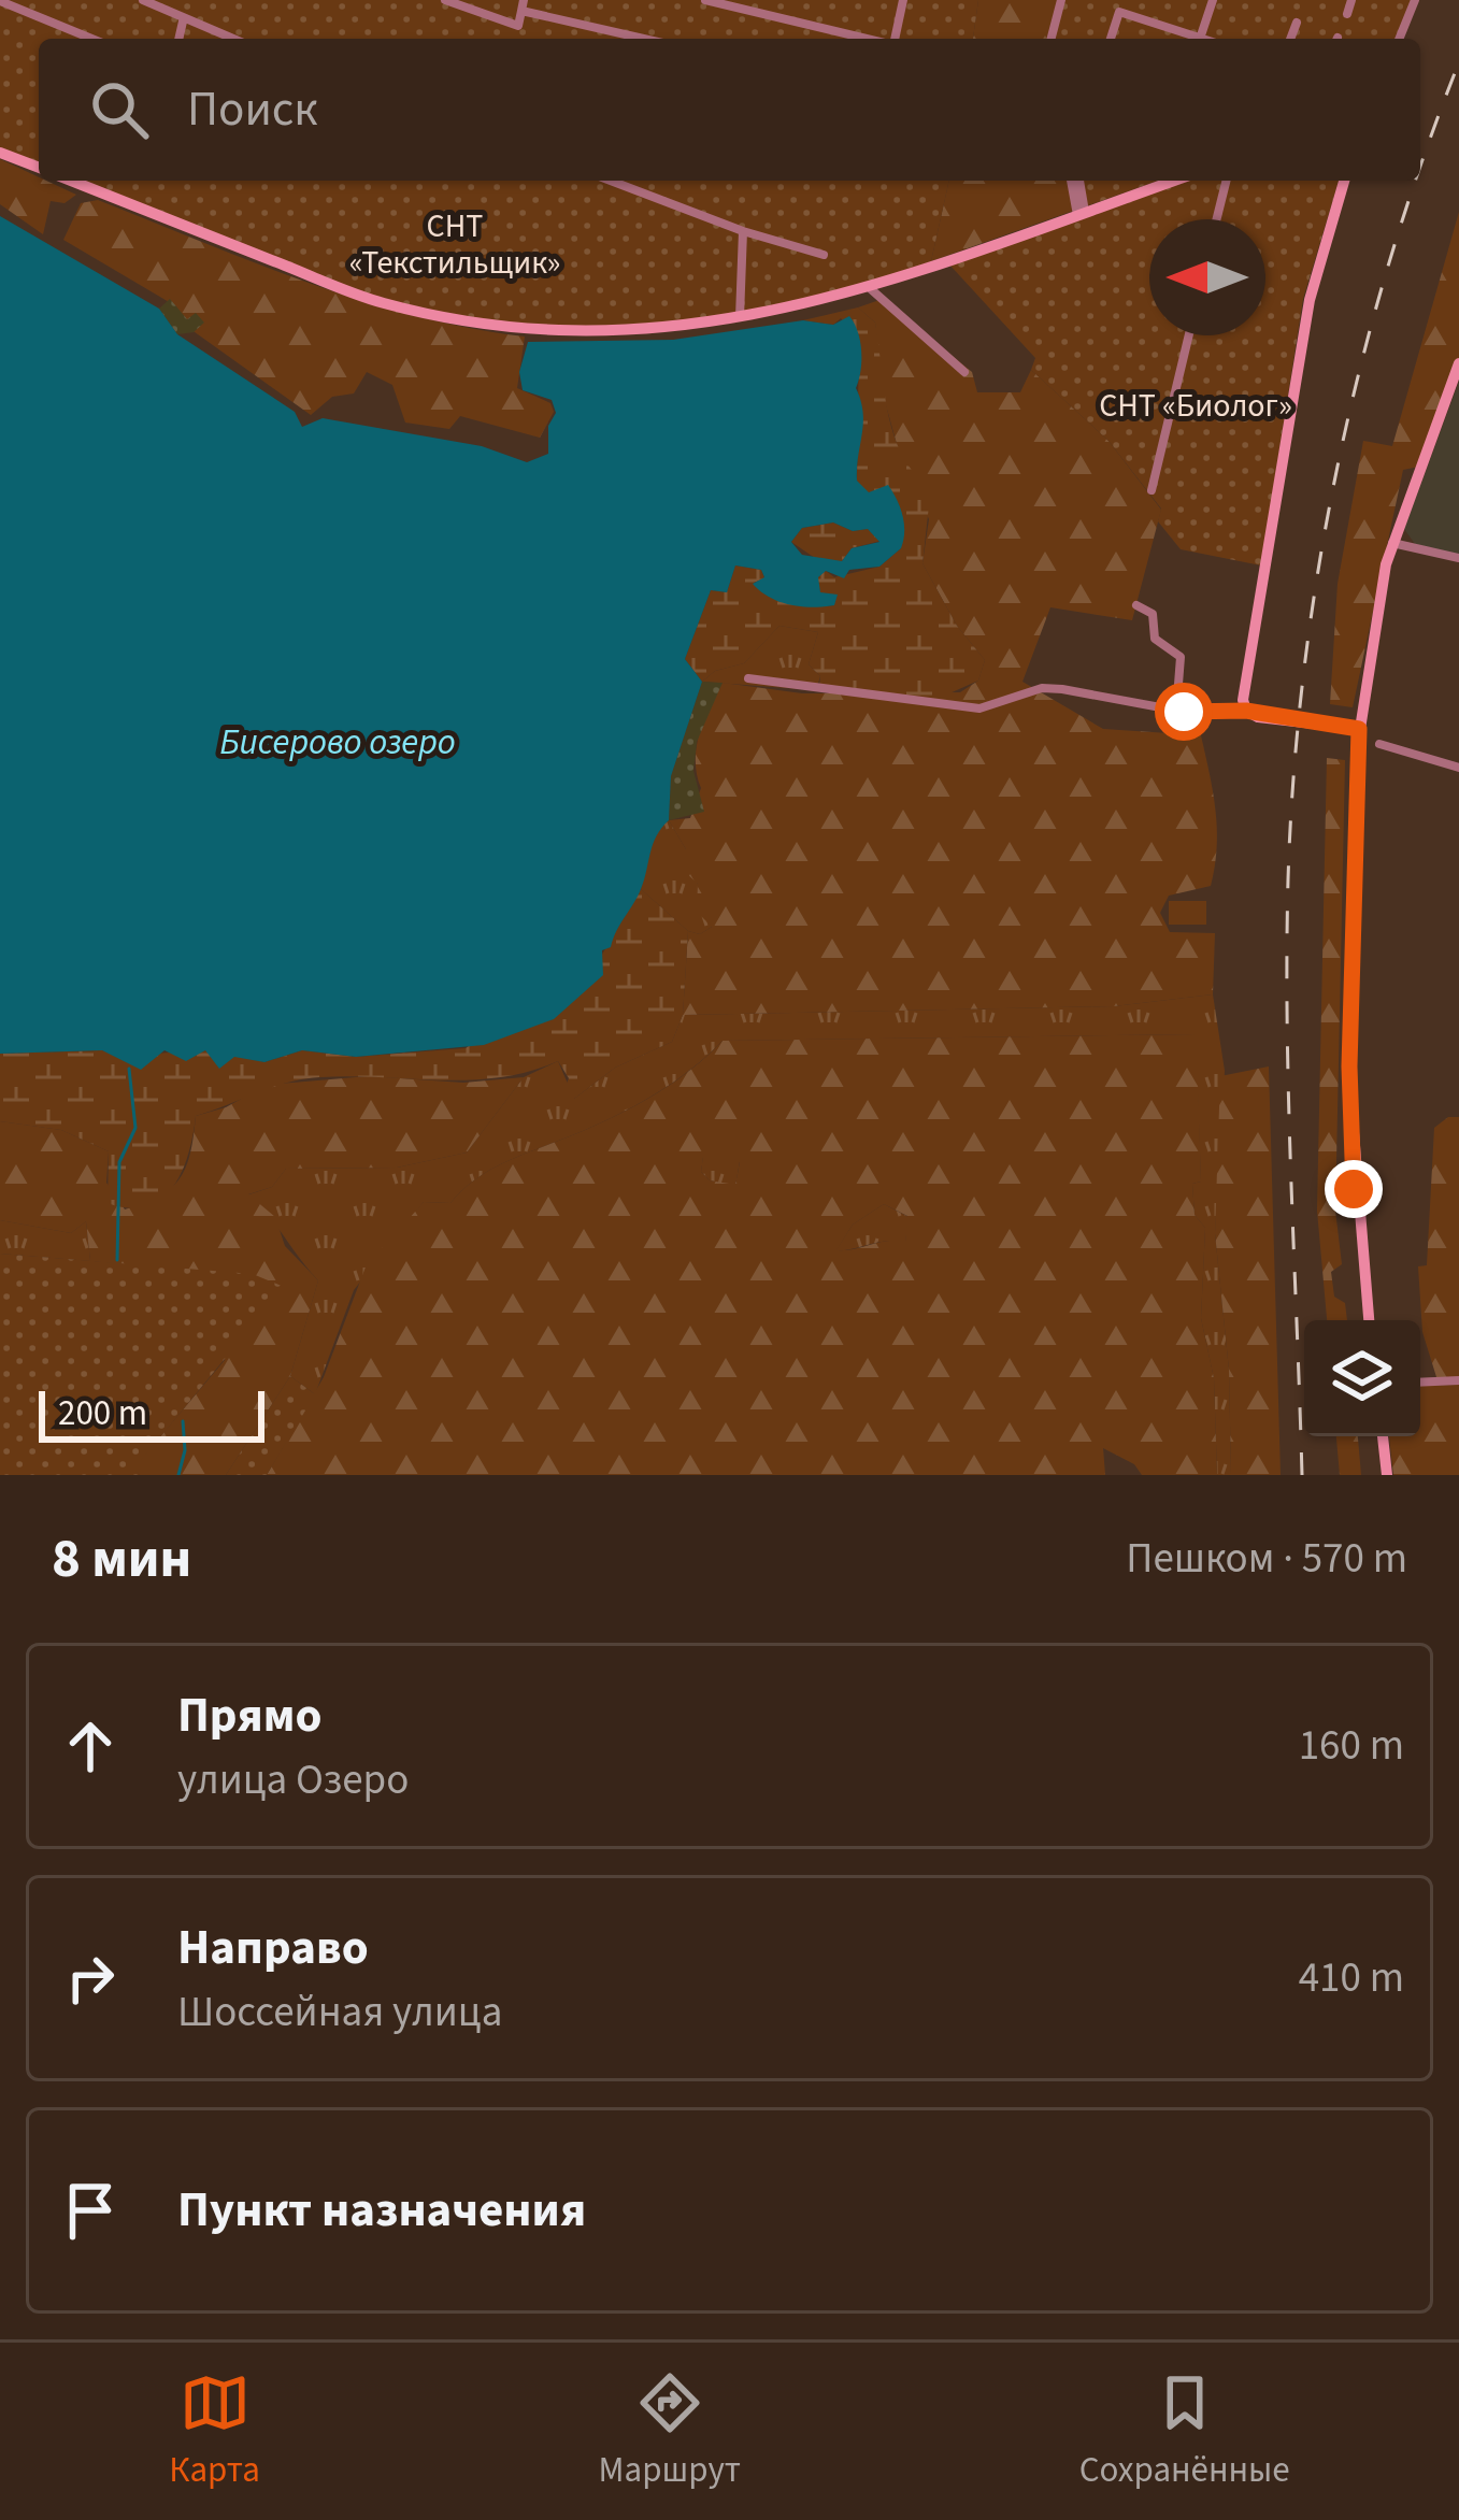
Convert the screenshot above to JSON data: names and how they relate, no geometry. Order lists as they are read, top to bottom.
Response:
{
  "water": ["Бисерово озеро"],
  "parks": ["СНТ «Текстильщик»", "СНТ «Биолог»"],
  "scale_bar": "200 m",
  "north": "left",
  "page": {
    "search": "Поиск",
    "scale": "200 m",
    "heading": ["8 мин", "Пешком · 570 m"],
    "list": [
      ["Прямо", "улица Озеро", "160 m"],
      ["Направо", "Шоссейная улица", "410 m"],
      "Пункт назначения"
    ],
    "nav": ["Карта", "Маршрут", "Сохранённые"]
  }
}
